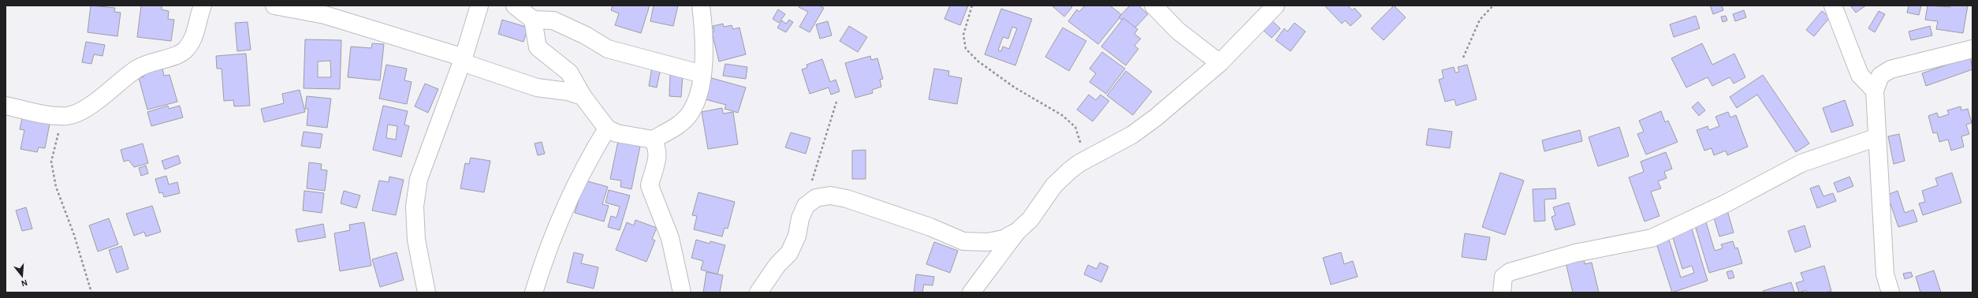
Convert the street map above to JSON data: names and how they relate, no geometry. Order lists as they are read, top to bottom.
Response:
{
  "north": "bottom"
}
